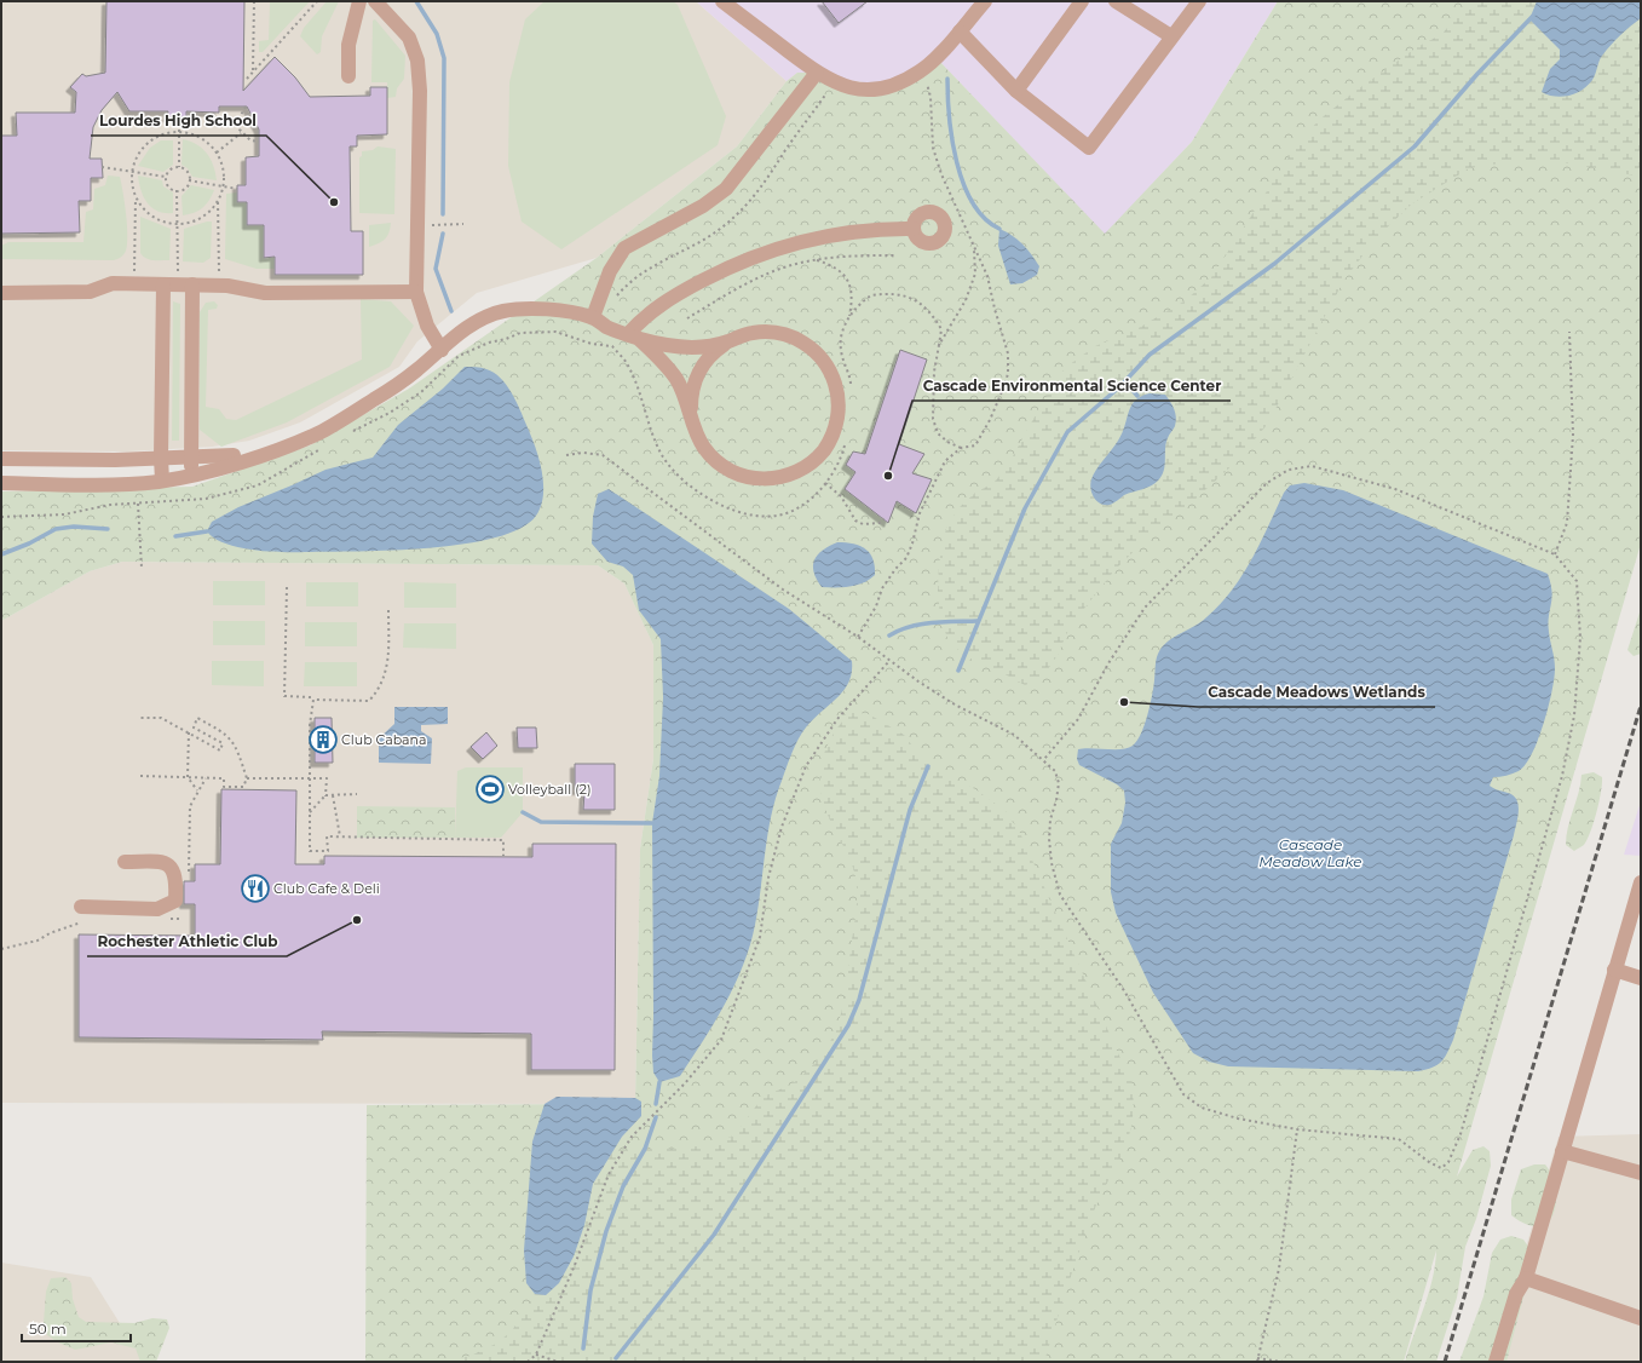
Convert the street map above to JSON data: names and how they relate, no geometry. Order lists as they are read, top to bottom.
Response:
{
  "water": ["Cascade Meadow Lake"],
  "places": {
    "other": [
      "Lourdes High School",
      "Cascade Environmental Science Center",
      "Cascade Meadows Wetlands",
      "Rochester Athletic Club"
    ],
    "building": ["Club Cabana"],
    "sports": ["Volleyball (2)"],
    "restaurant": ["Club Cafe & Deli"]
  },
  "scale_bar": "50 m"
}
